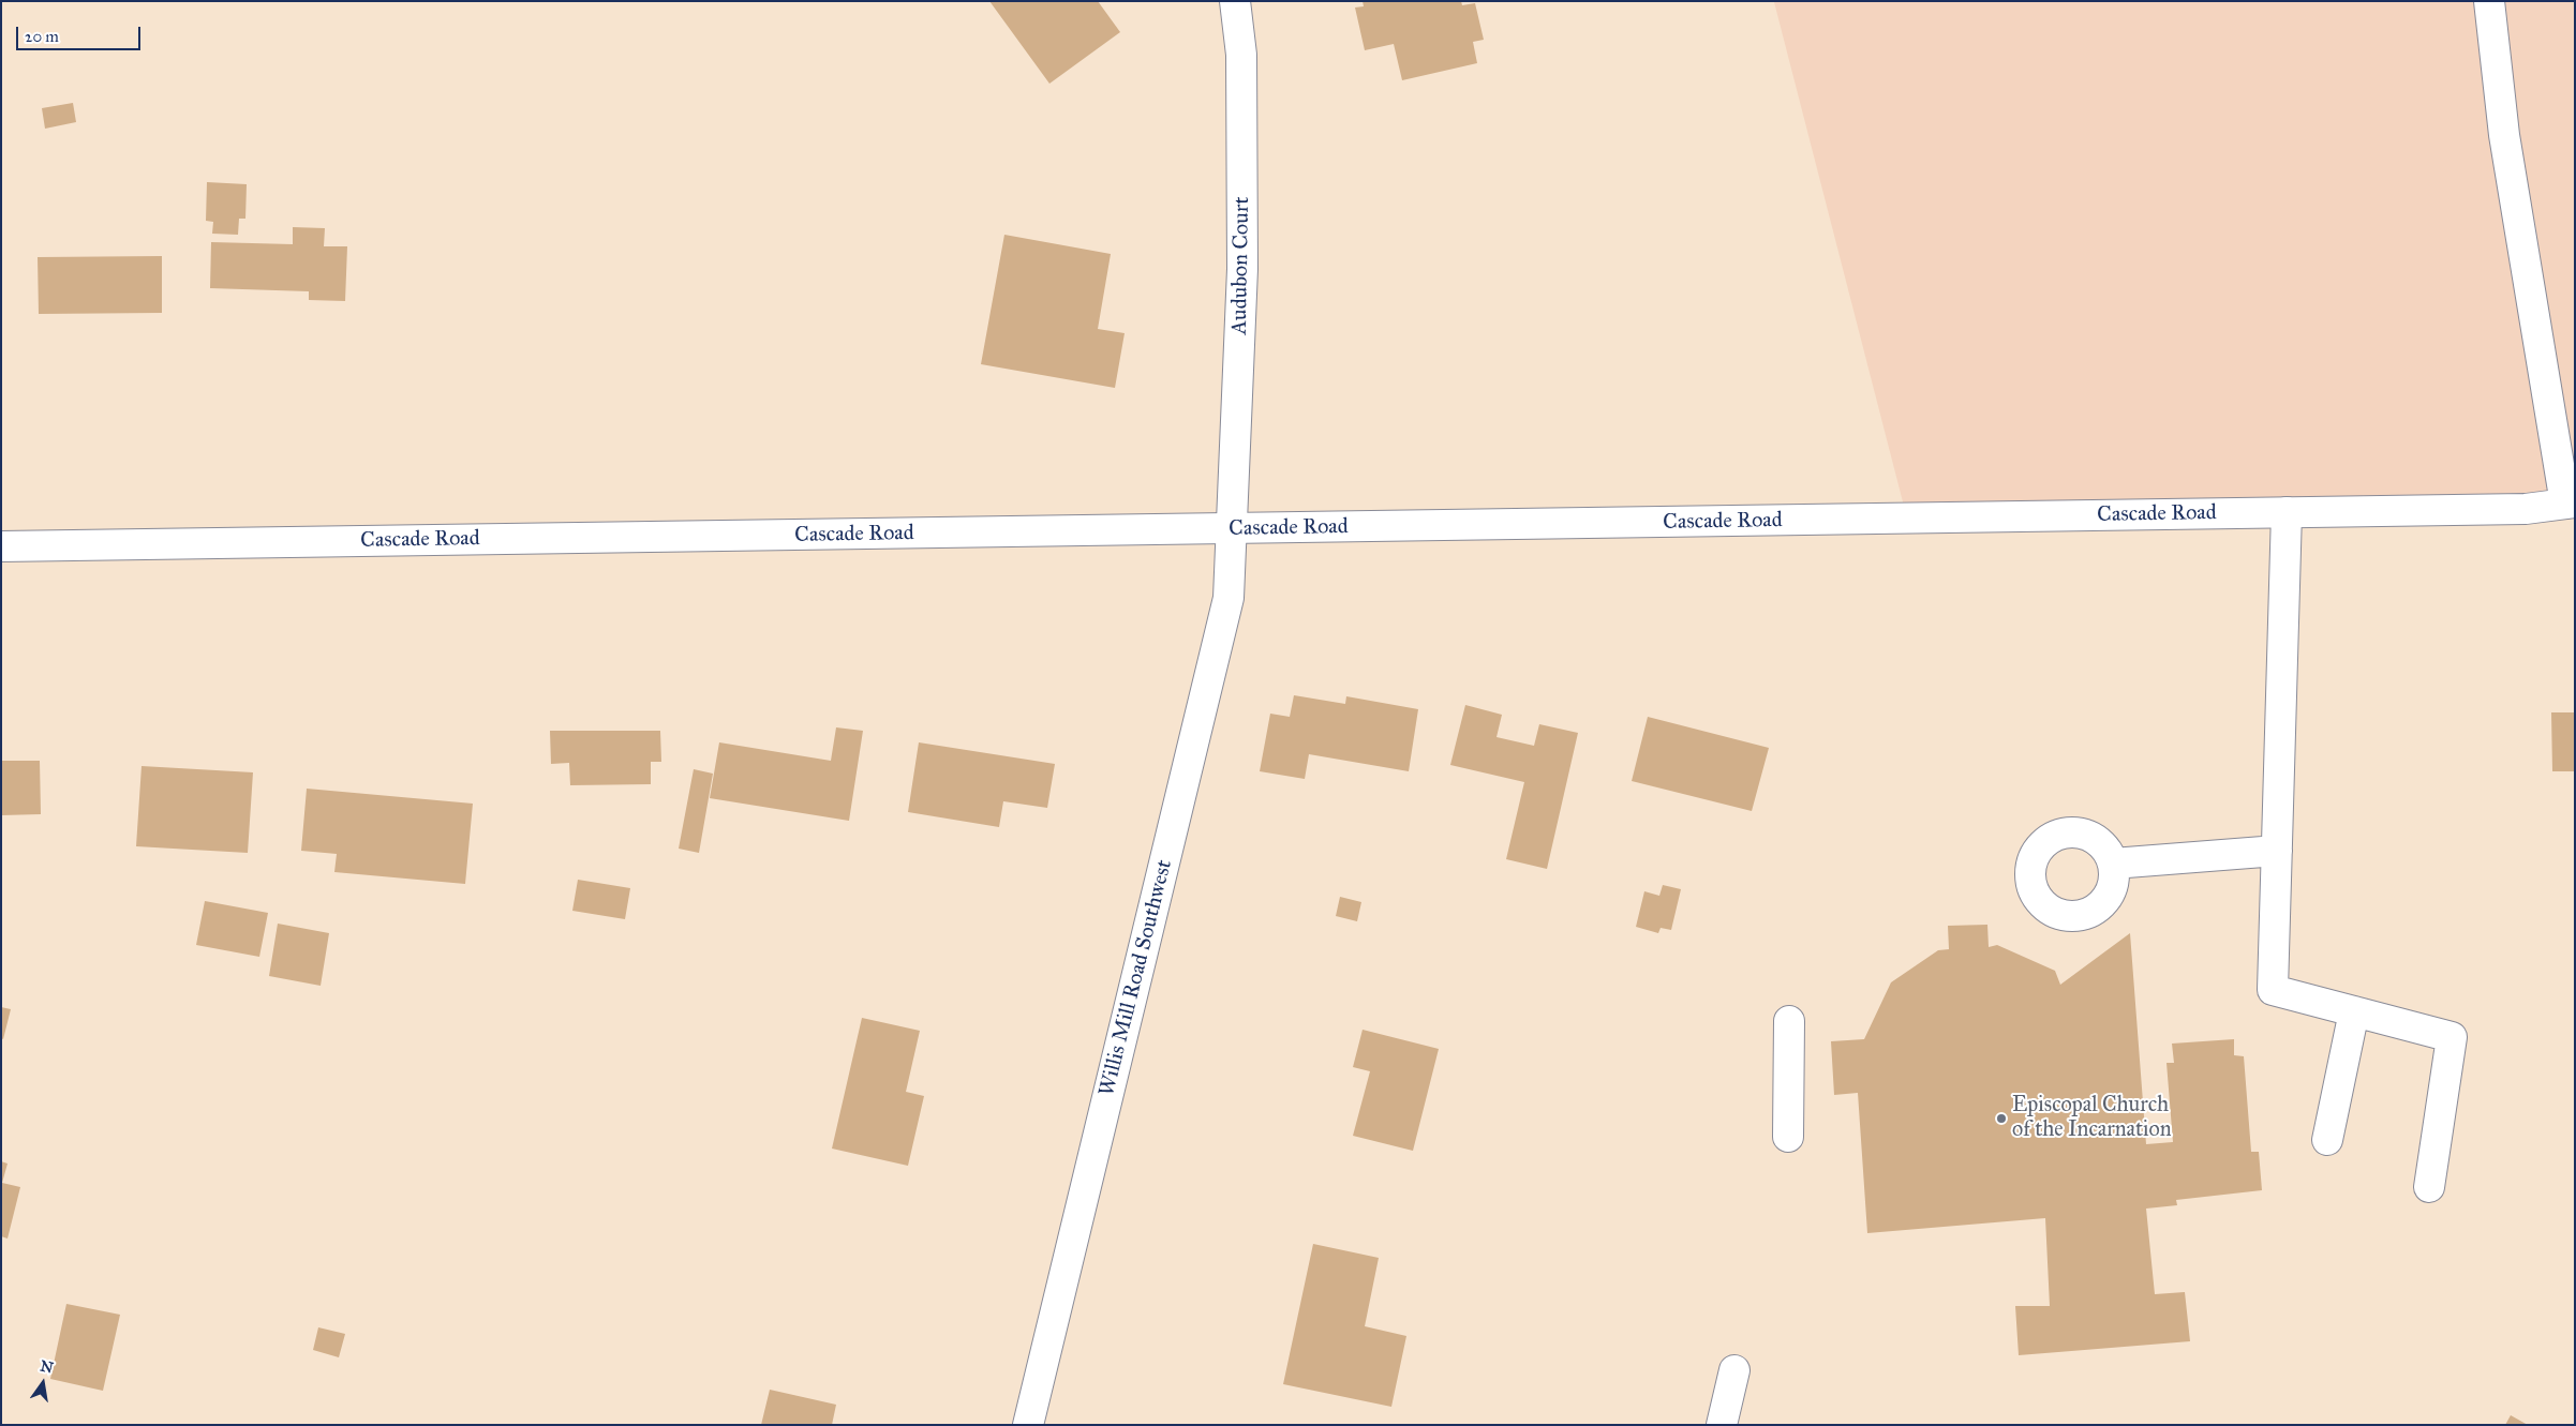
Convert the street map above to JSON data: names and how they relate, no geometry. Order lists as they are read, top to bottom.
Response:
{
  "streets": {
    "main road": ["Audubon Court", "Cascade Road", "Willis Mill Road Southwest"]
  },
  "crossings": [
    ["Audubon Court", "Cascade Road"],
    ["Audubon Court", "Willis Mill Road Southwest"],
    ["Cascade Road", "Willis Mill Road Southwest"]
  ],
  "places": ["Episcopal Church of the Incarnation"],
  "scale_bar": "20 m",
  "north": "top"
}
